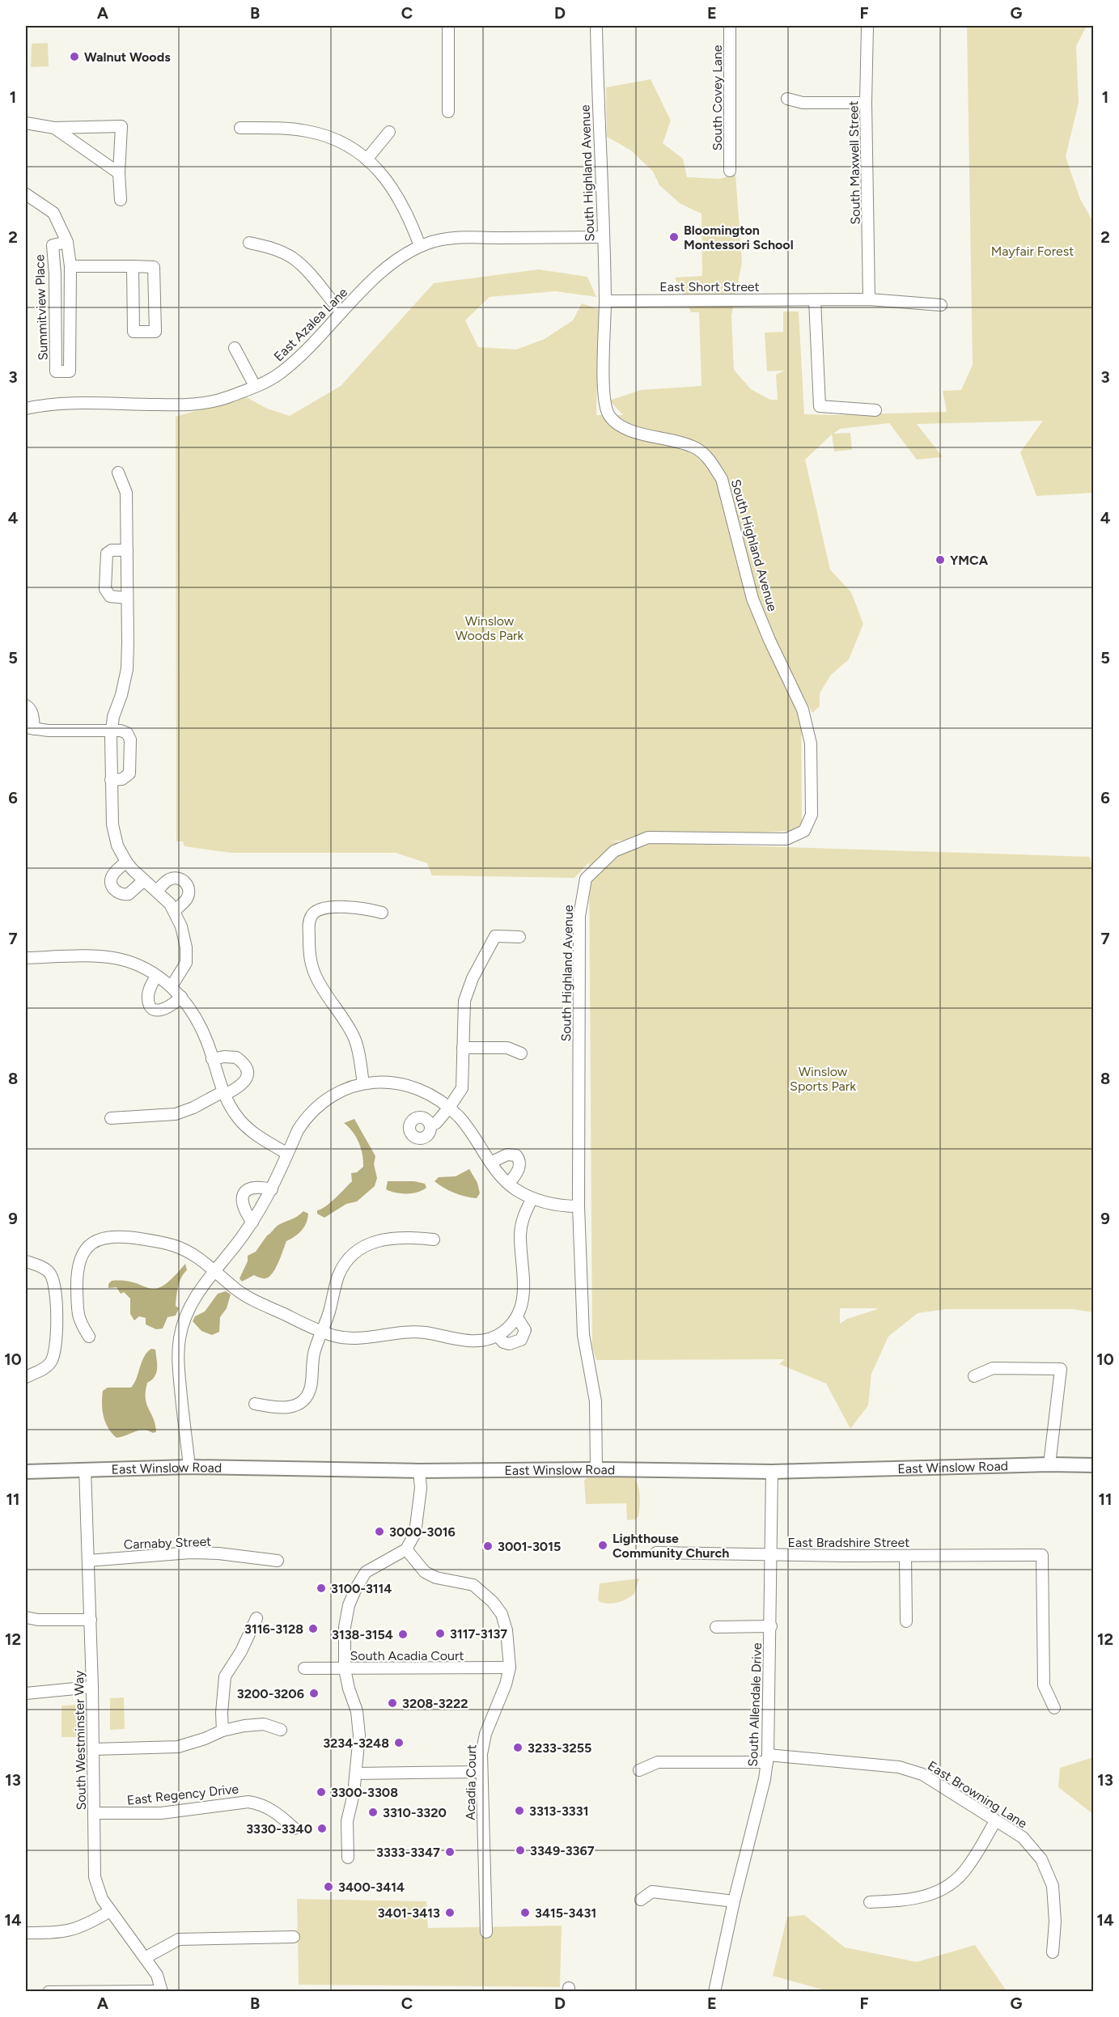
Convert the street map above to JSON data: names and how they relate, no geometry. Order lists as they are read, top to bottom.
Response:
{
  "streets": {
    "main road": ["East Winslow Road"],
    "street": [
      "South Covey Lane",
      "South Maxwell Street",
      "South Highland Avenue",
      "East Short Street",
      "Summitview Place",
      "East Azalea Lane",
      "East Bradshire Street",
      "Carnaby Street",
      "South Acadia Court",
      "South Allendale Drive",
      "South Westminster Way",
      "Acadia Court",
      "East Regency Drive",
      "East Browning Lane"
    ]
  },
  "crossings": [
    ["South Maxwell Street", "East Short Street"],
    ["South Highland Avenue", "East Short Street"],
    ["South Highland Avenue", "East Azalea Lane"],
    ["South Highland Avenue", "East Winslow Road"],
    ["East Winslow Road", "South Allendale Drive"],
    ["East Winslow Road", "South Westminster Way"],
    ["East Bradshire Street", "South Allendale Drive"],
    ["Carnaby Street", "South Westminster Way"],
    ["South Acadia Court", "Acadia Court"],
    ["South Allendale Drive", "East Browning Lane"],
    ["South Westminster Way", "East Regency Drive"]
  ],
  "parks": ["Mayfair Forest", "Winslow Woods Park", "Winslow Sports Park"],
  "places": [
    "Walnut Woods",
    "Bloomington Montessori School",
    "YMCA",
    "3000-3016",
    "Lighthouse Community Church",
    "3001-3015",
    "3100-3114",
    "3116-3128",
    "3117-3137",
    "3138-3154",
    "3200-3206",
    "3208-3222",
    "3234-3248",
    "3233-3255",
    "3300-3308",
    "3313-3331",
    "3310-3320",
    "3330-3340",
    "3349-3367",
    "3333-3347",
    "3400-3414",
    "3401-3413",
    "3415-3431"
  ],
  "grid": {
    "columns": [
      "A",
      "B",
      "C",
      "D",
      "E",
      "F",
      "G"
    ],
    "rows": [
      "1",
      "2",
      "3",
      "4",
      "5",
      "6",
      "7",
      "8",
      "9",
      "10",
      "11",
      "12",
      "13",
      "14"
    ]
  }
}
